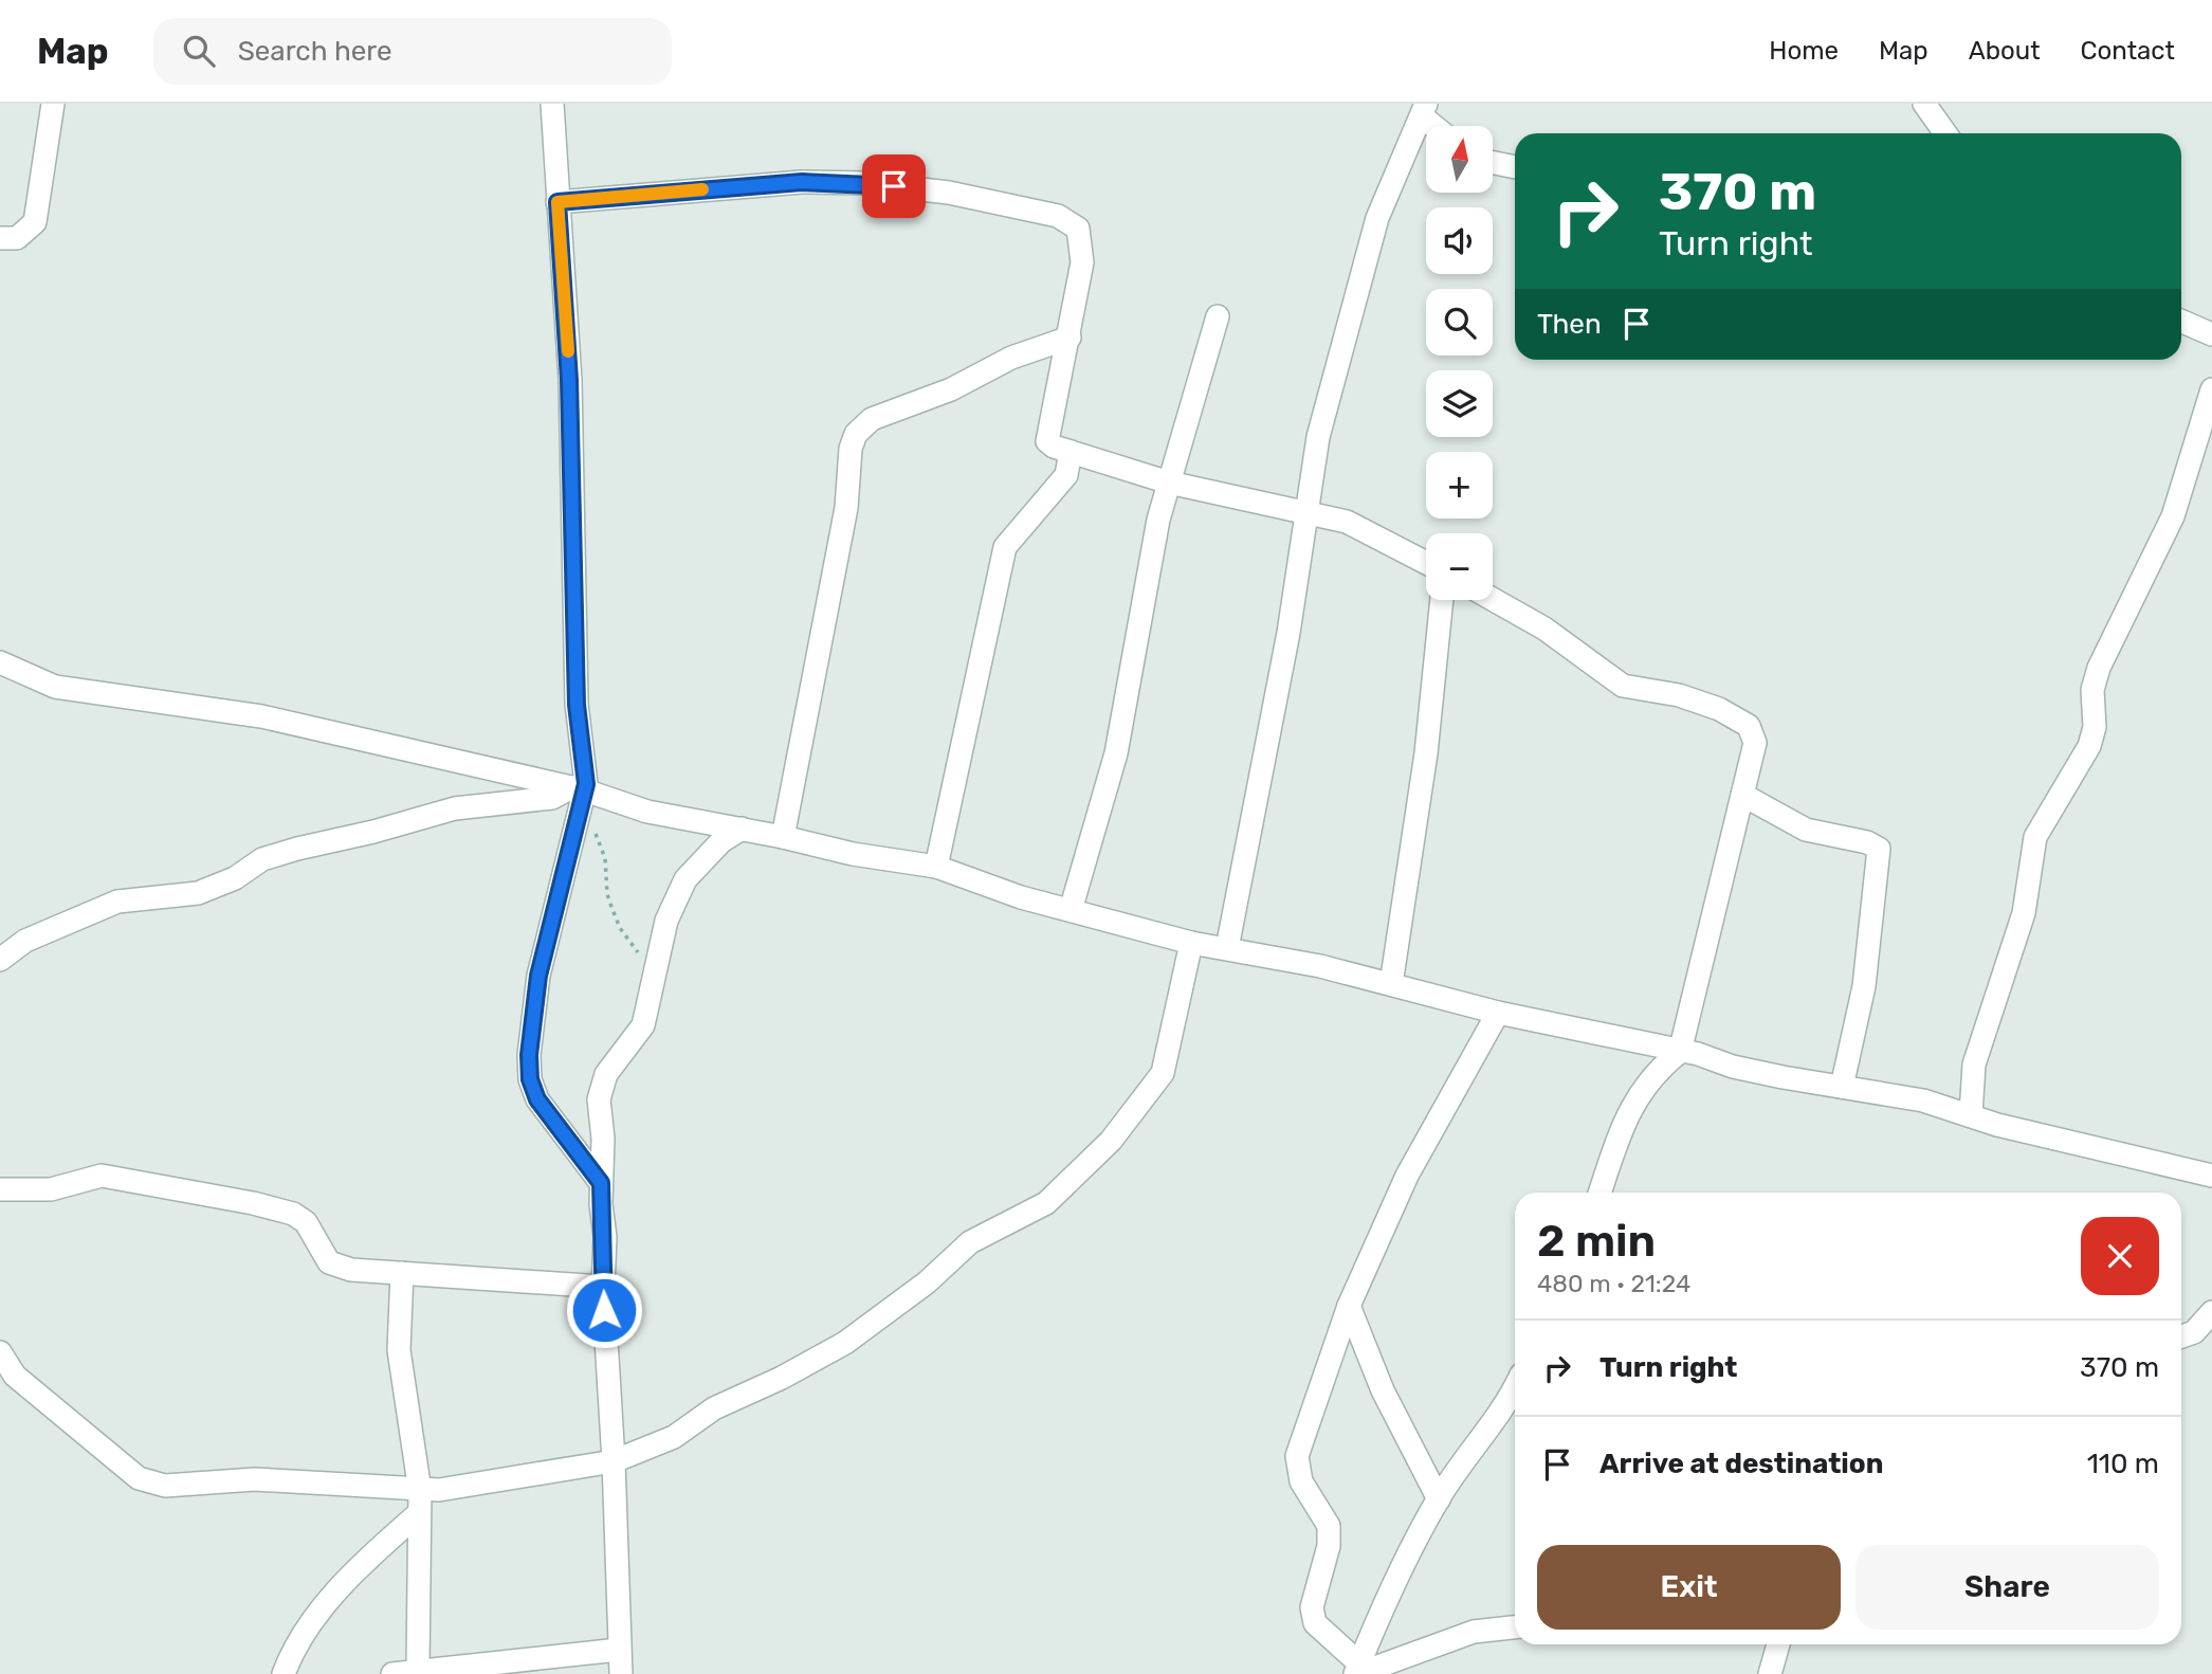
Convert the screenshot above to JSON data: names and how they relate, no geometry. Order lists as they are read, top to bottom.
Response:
{
  "north": "top",
  "page": {
    "header": "Map",
    "search": "Search here",
    "nav": [
      "Home",
      "Map",
      "About",
      "Contact"
    ],
    "map_buttons": ["+", "−"],
    "turn": ["370 m", "Turn right"],
    "then": "Then",
    "heading": ["2 min", "480 m · 21:24"],
    "list": [
      {
        "name": "Turn right",
        "value": "370 m"
      },
      {
        "name": "Arrive at destination",
        "value": "110 m"
      }
    ],
    "buttons": ["Exit", "Share"]
  }
}
